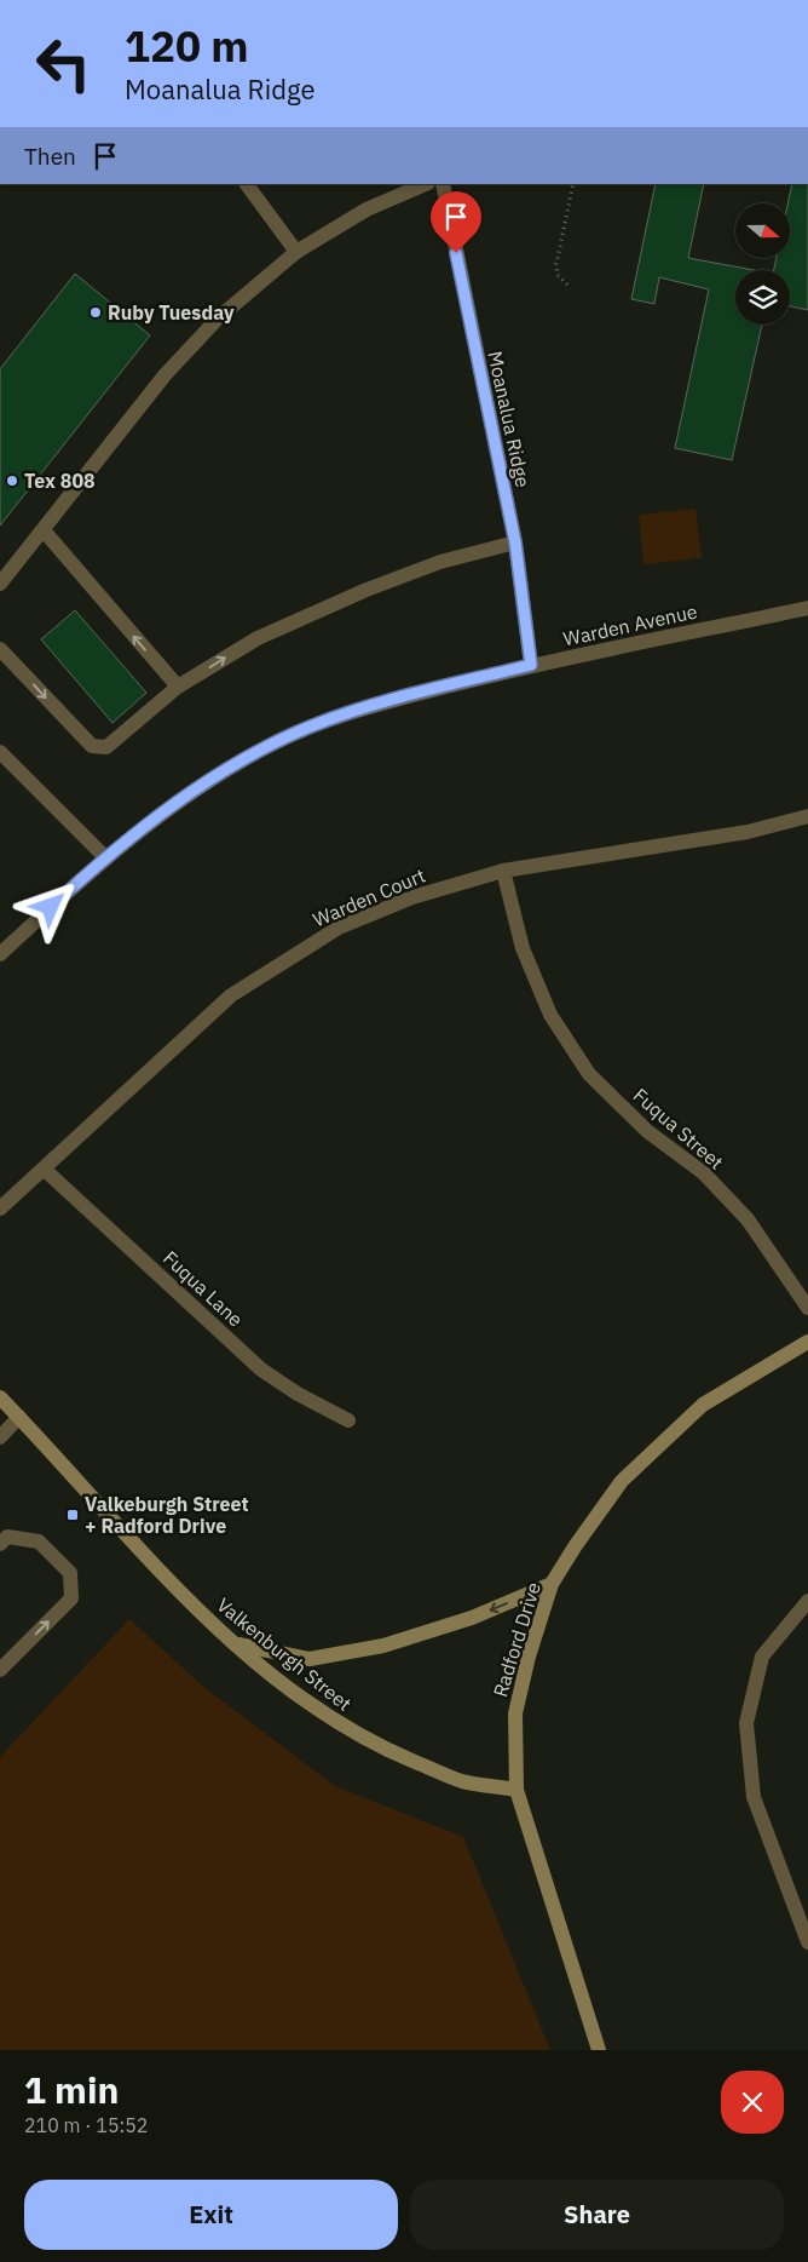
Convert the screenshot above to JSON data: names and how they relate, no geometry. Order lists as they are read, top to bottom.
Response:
{
  "streets": {
    "street": [
      "Moanalua Ridge",
      "Warden Avenue",
      "Warden Court",
      "Fuqua Street",
      "Fuqua Lane",
      "Radford Drive",
      "Valkenburgh Street"
    ]
  },
  "crossings": [
    ["Moanalua Ridge", "Warden Avenue"],
    ["Warden Court", "Fuqua Street"],
    ["Warden Court", "Fuqua Lane"],
    ["Radford Drive", "Valkenburgh Street"]
  ],
  "places": {
    "other": ["Ruby Tuesday", "Tex 808"],
    "transit": ["Valkeburgh Street + Radford Drive"]
  },
  "north": "right",
  "page": {
    "turn": ["120 m", "Moanalua Ridge"],
    "then": "Then",
    "heading": ["1 min", "210 m · 15:52"],
    "buttons": ["Exit", "Share"]
  }
}
